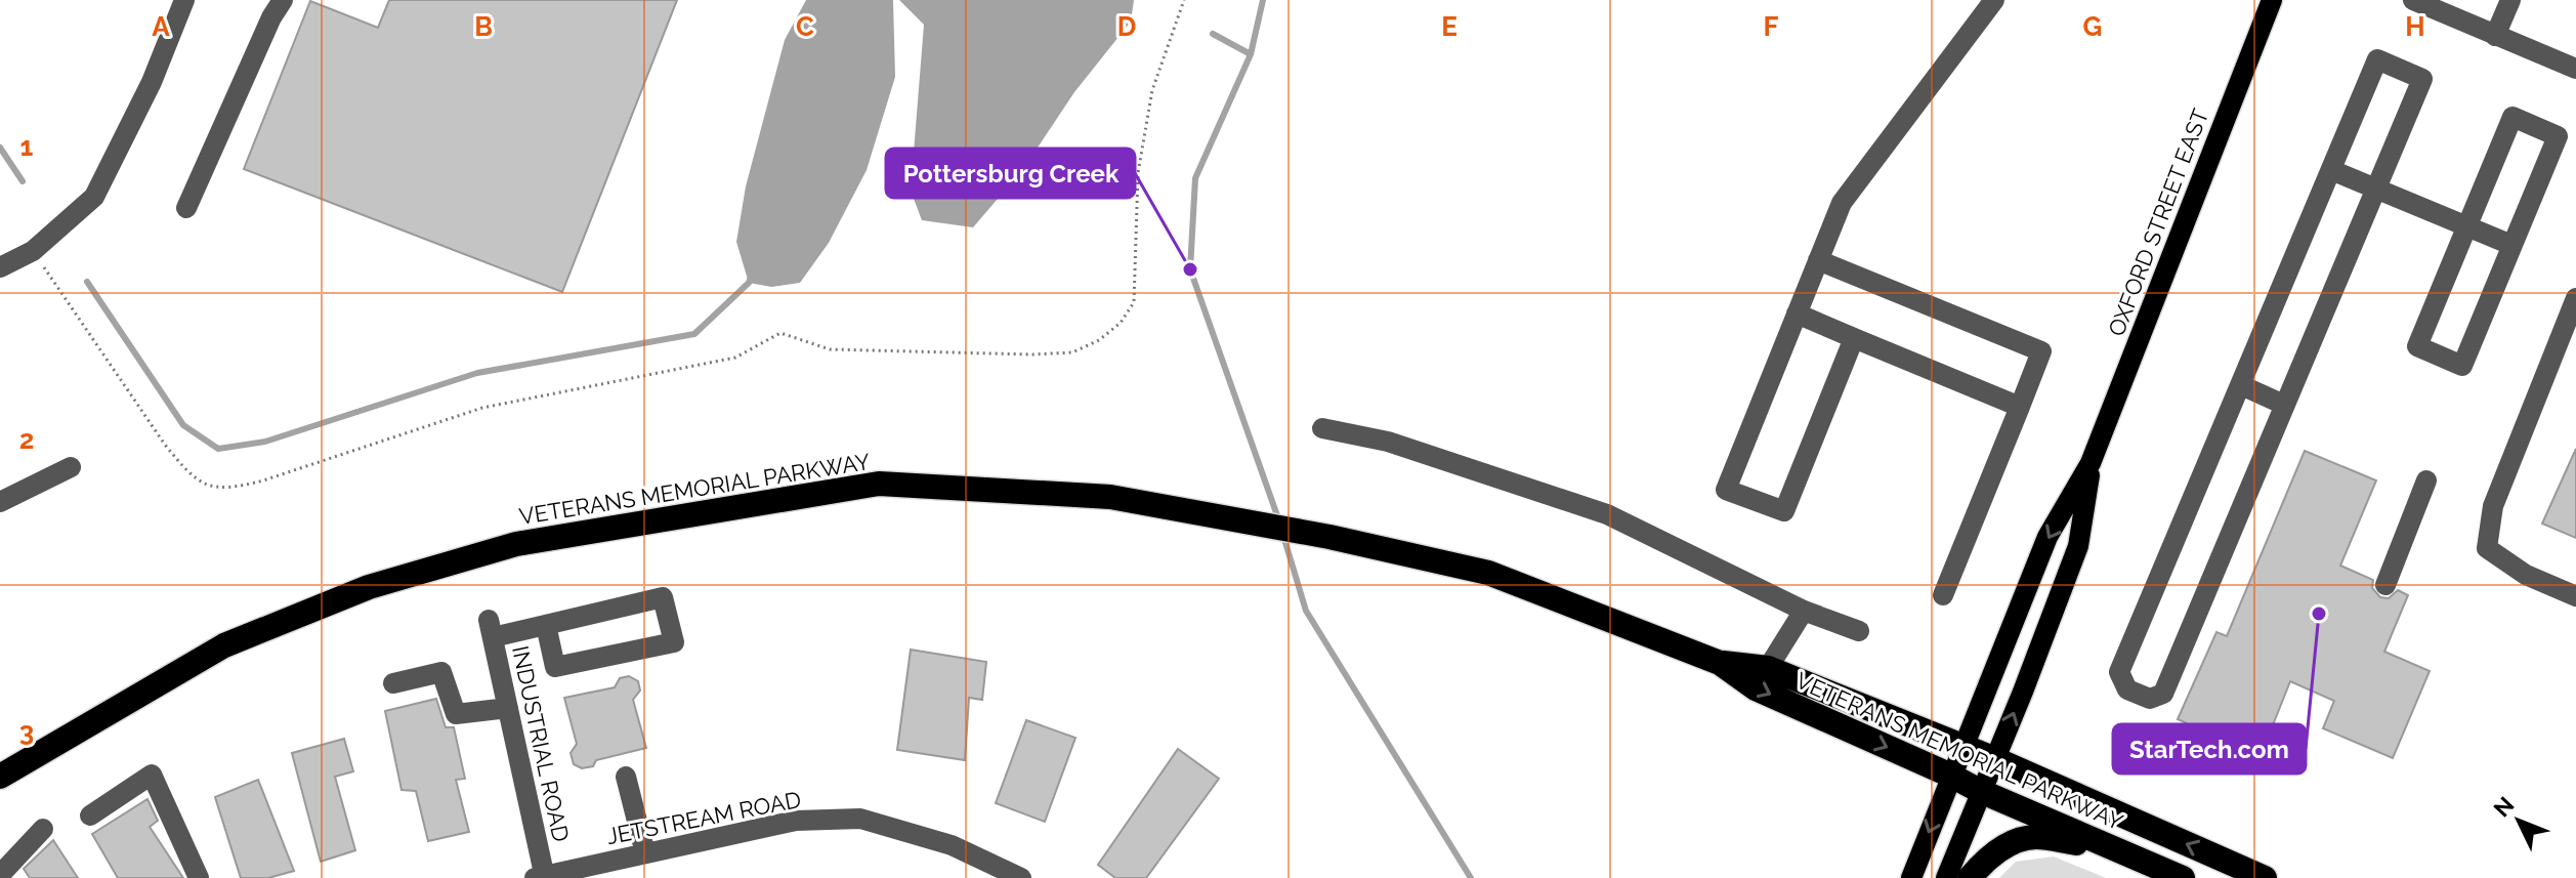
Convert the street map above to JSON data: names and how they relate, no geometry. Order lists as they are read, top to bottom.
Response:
{
  "streets": {
    "highway": ["VETERANS MEMORIAL PARKWAY"],
    "main road": ["OXFORD STREET EAST"],
    "street": ["INDUSTRIAL ROAD", "JETSTREAM ROAD"]
  },
  "crossings": [
    ["OXFORD STREET EAST", "VETERANS MEMORIAL PARKWAY"],
    ["INDUSTRIAL ROAD", "JETSTREAM ROAD"]
  ],
  "places": ["Pottersburg Creek", "StarTech.com"],
  "north": "top left",
  "grid": {
    "columns": [
      "A",
      "B",
      "C",
      "D",
      "E",
      "F",
      "G",
      "H"
    ],
    "rows": ["1", "2", "3"]
  }
}
